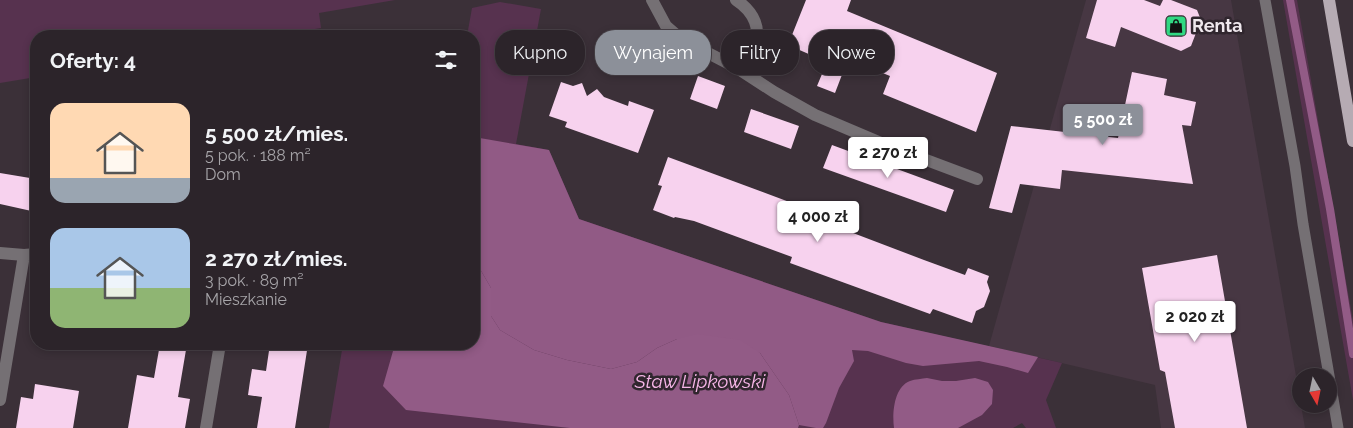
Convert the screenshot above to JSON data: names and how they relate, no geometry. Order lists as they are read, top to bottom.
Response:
{
  "water": ["Staw Lipkowski"],
  "places": {
    "shop": ["Renta"]
  },
  "north": "bottom",
  "page": {
    "chip": [
      "Kupno",
      "Wynajem",
      "Filtry",
      "Nowe"
    ],
    "heading": "Oferty: 4",
    "list": [
      {
        "name": "5 500 zł/mies.",
        "note": "5 pok. · 188 m² · Dom"
      },
      {
        "name": "2 270 zł/mies.",
        "note": "3 pok. · 89 m² · Mieszkanie"
      }
    ],
    "price": [
      "5 500 zł",
      "2 270 zł",
      "4 000 zł",
      "2 020 zł"
    ]
  }
}
